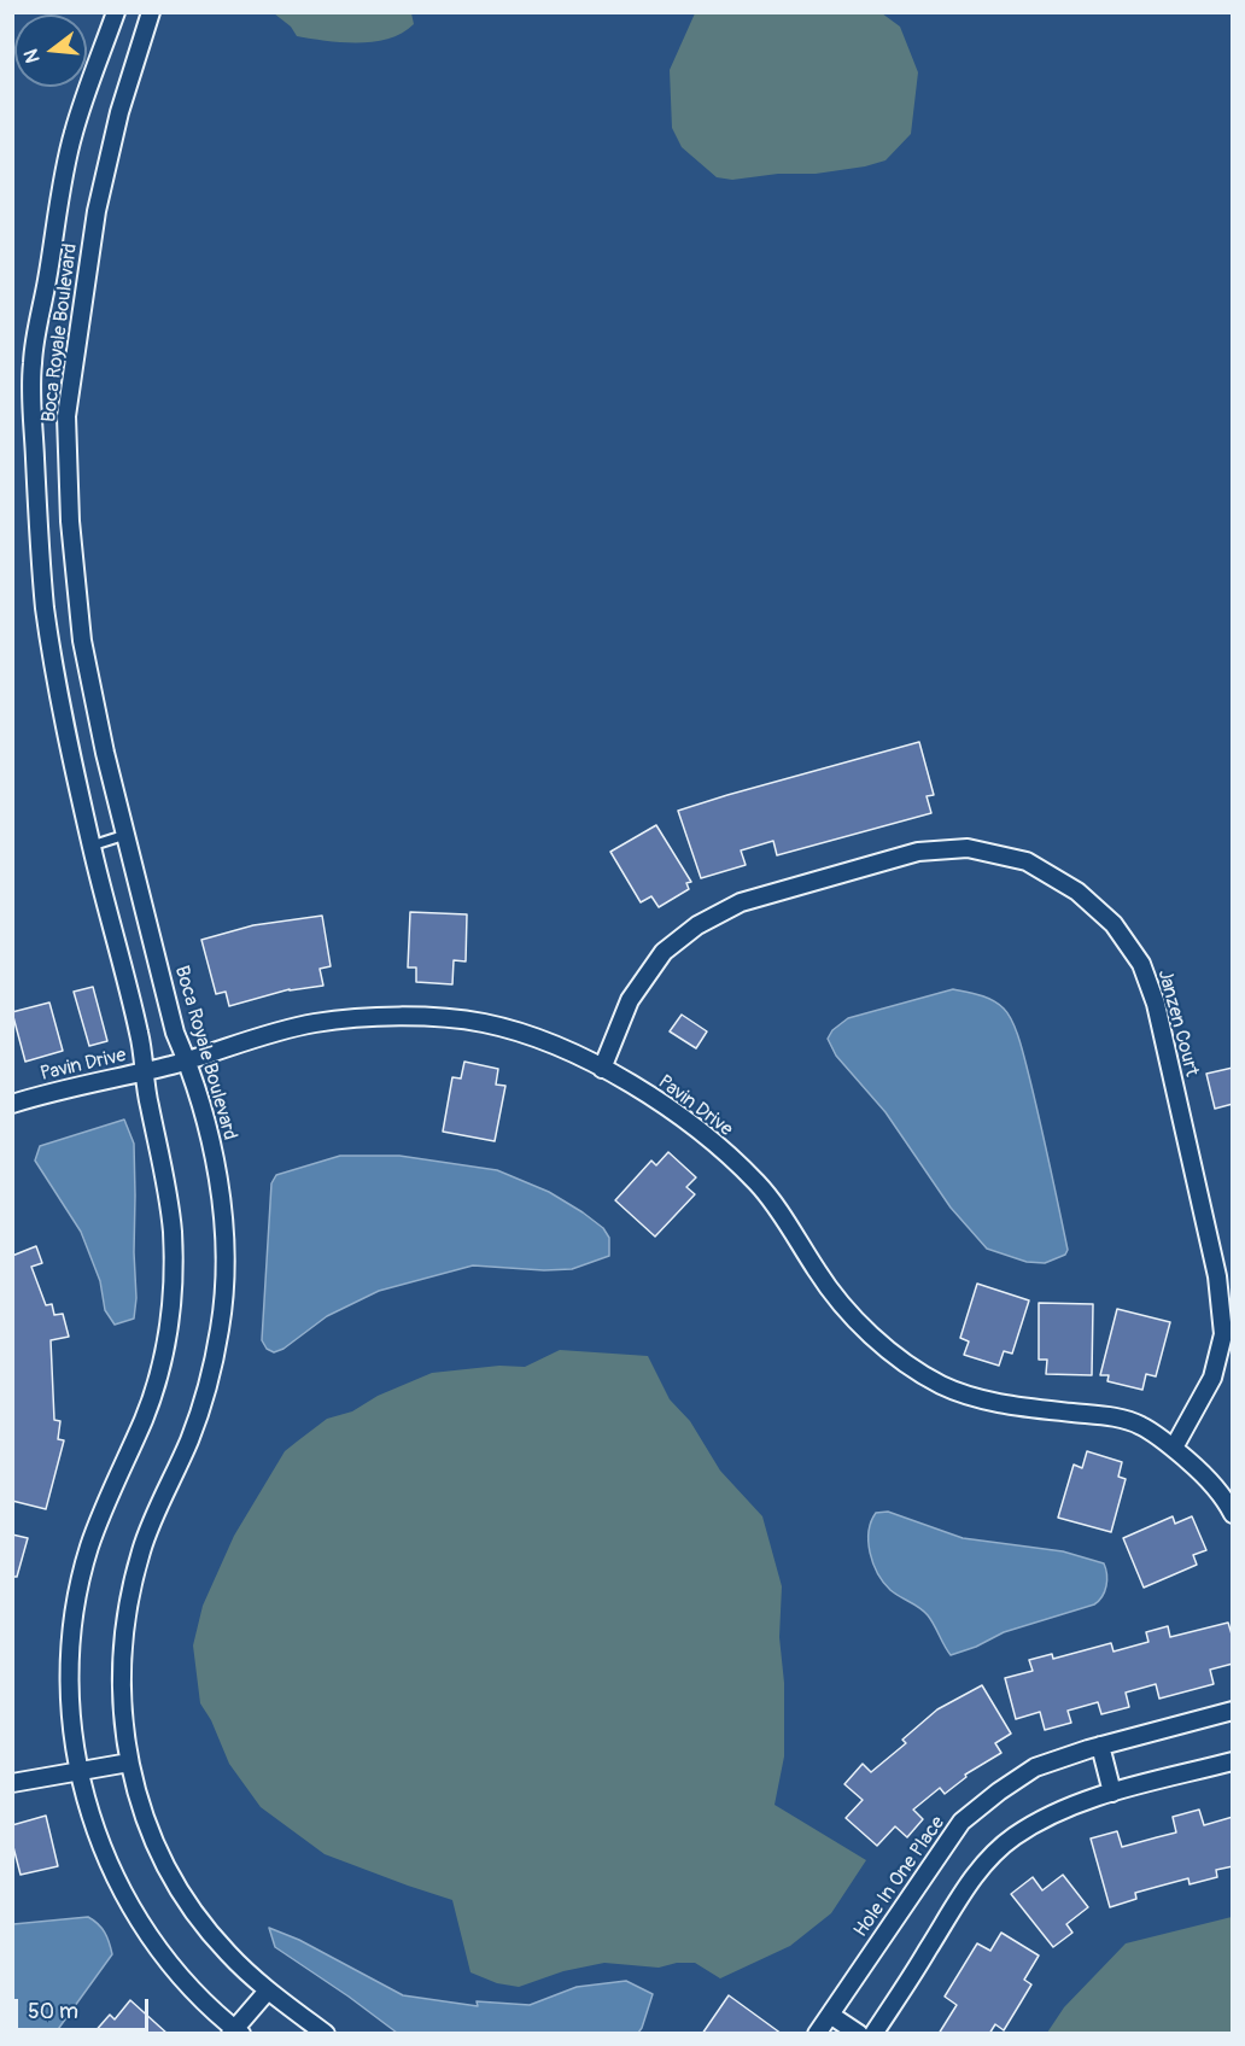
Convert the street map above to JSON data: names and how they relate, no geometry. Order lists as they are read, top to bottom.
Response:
{
  "streets": {
    "street": [
      "Boca Royale Boulevard",
      "Janzen Court",
      "Pavin Drive",
      "Hole In One Place"
    ]
  },
  "crossings": [
    ["Boca Royale Boulevard", "Pavin Drive"],
    ["Janzen Court", "Pavin Drive"]
  ],
  "scale_bar": "50 m",
  "north": "left"
}
